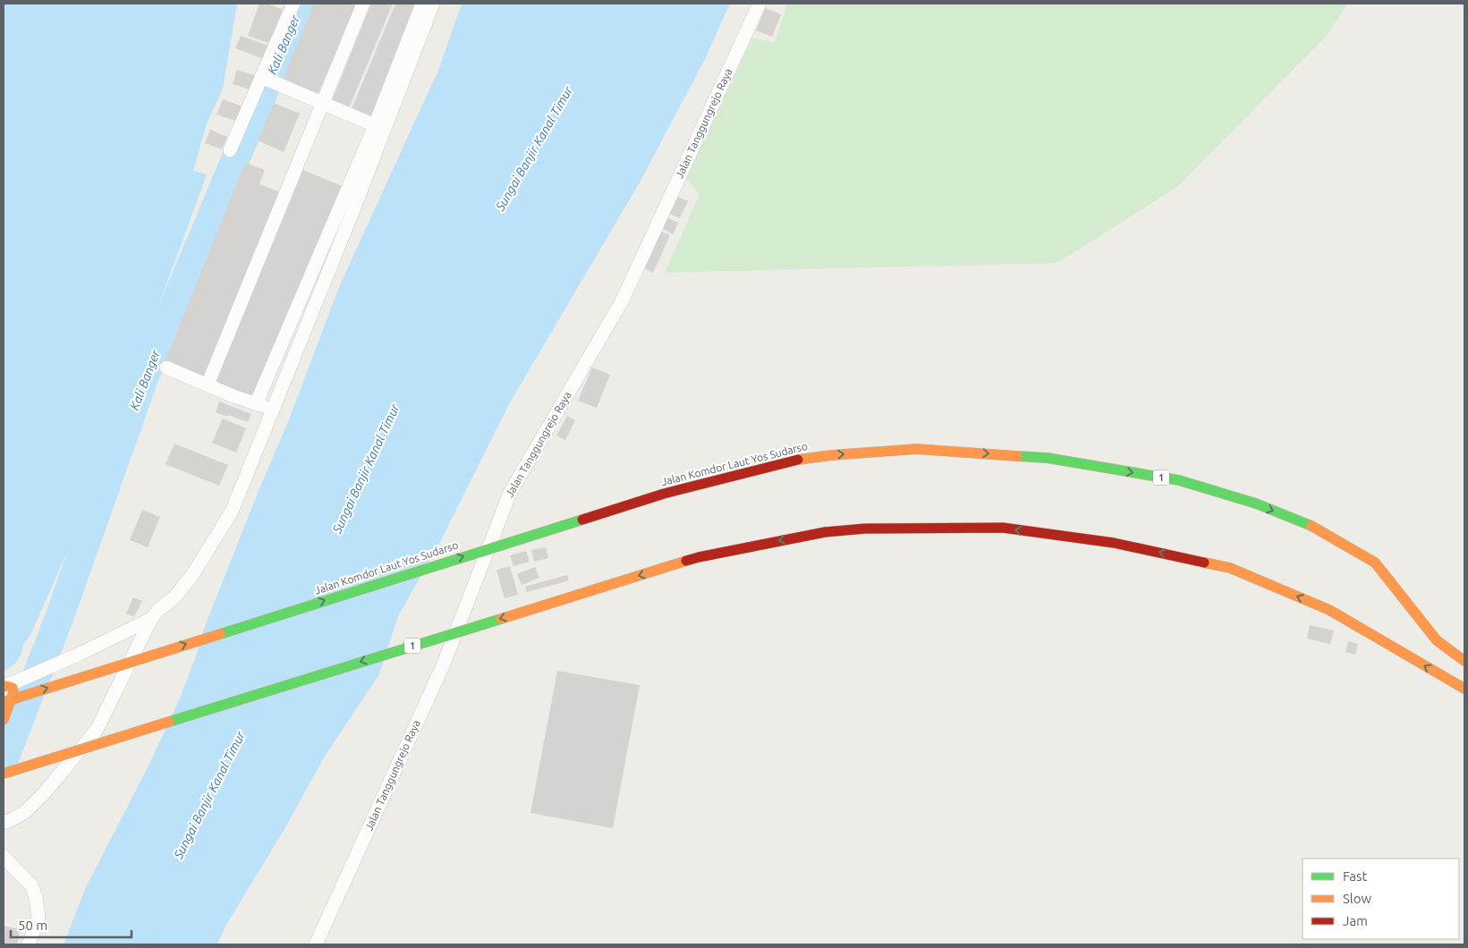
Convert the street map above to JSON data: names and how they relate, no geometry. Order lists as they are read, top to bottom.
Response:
{
  "streets": {
    "highway": ["Jalan Komdor Laut Yos Sudarso", "1"],
    "street": ["Jalan Tanggungrejo Raya"]
  },
  "water": ["Kali Banger", "Sungai Banjir Kanal Timur"],
  "legend": ["Fast", "Slow", "Jam"],
  "scale_bar": "50 m"
}
